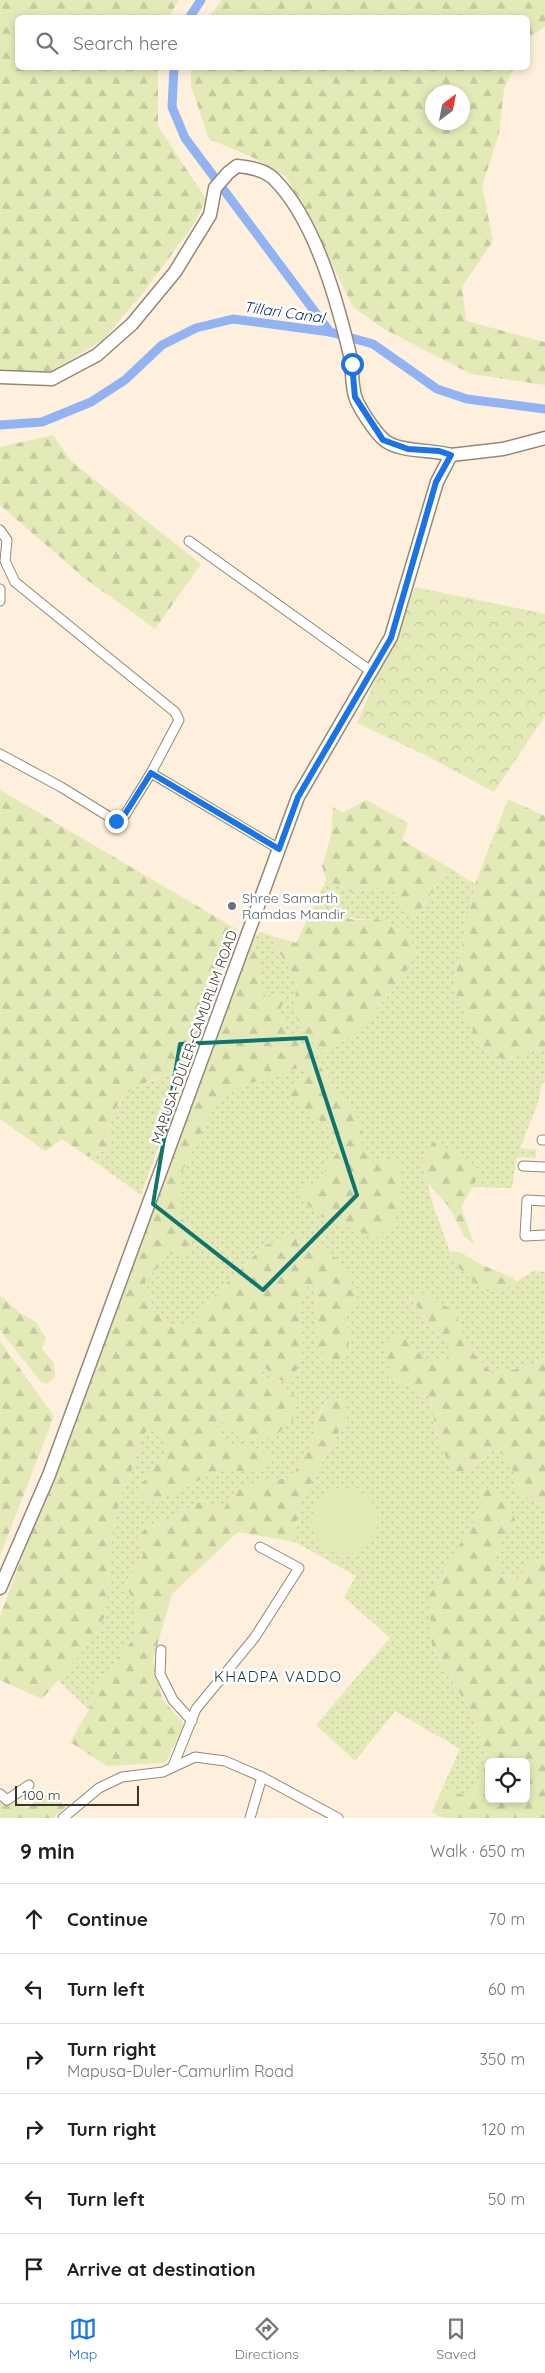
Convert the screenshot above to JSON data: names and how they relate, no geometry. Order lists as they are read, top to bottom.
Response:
{
  "streets": {
    "street": ["MAPUSA-DULER-CAMURLIM ROAD"]
  },
  "districts": ["KHADPA VADDO"],
  "water": ["Tillari Canal"],
  "places": ["Shree Samarth Ramdas Mandir"],
  "scale_bar": "100 m",
  "north": "top right",
  "page": {
    "search": "Search here",
    "scale": "100 m",
    "heading": ["9 min", "Walk · 650 m"],
    "list": [
      ["Continue", "70 m"],
      ["Turn left", "60 m"],
      ["Turn right", "Mapusa-Duler-Camurlim Road", "350 m"],
      ["Turn right", "120 m"],
      ["Turn left", "50 m"],
      "Arrive at destination"
    ],
    "nav": ["Map", "Directions", "Saved"]
  }
}
